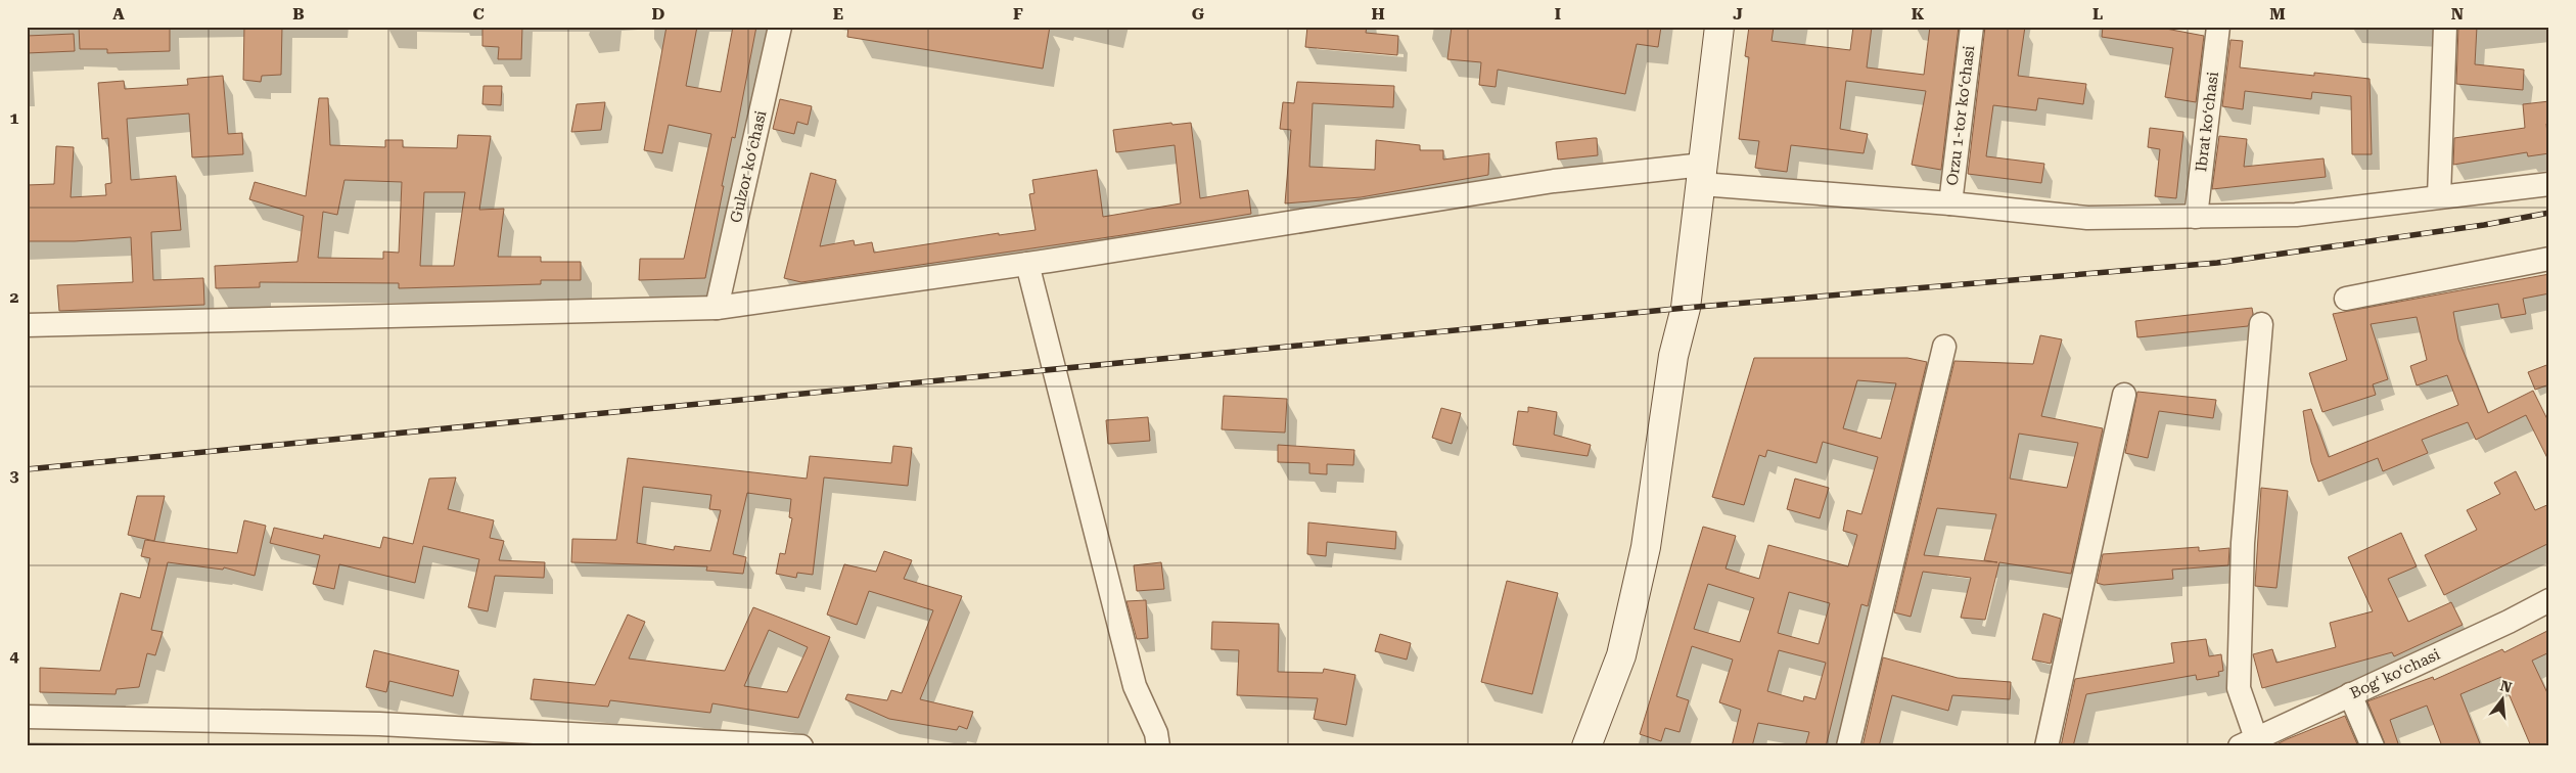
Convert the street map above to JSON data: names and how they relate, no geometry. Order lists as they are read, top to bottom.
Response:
{
  "streets": {
    "street": [
      "Orzu 1-tor koʻchasi",
      "Ibrat koʻchasi",
      "Gulzor koʻchasi",
      "Bogʻ koʻchasi"
    ]
  },
  "north": "top",
  "grid": {
    "columns": [
      "A",
      "B",
      "C",
      "D",
      "E",
      "F",
      "G",
      "H",
      "I",
      "J",
      "K",
      "L",
      "M",
      "N"
    ],
    "rows": [
      "1",
      "2",
      "3",
      "4"
    ]
  }
}
